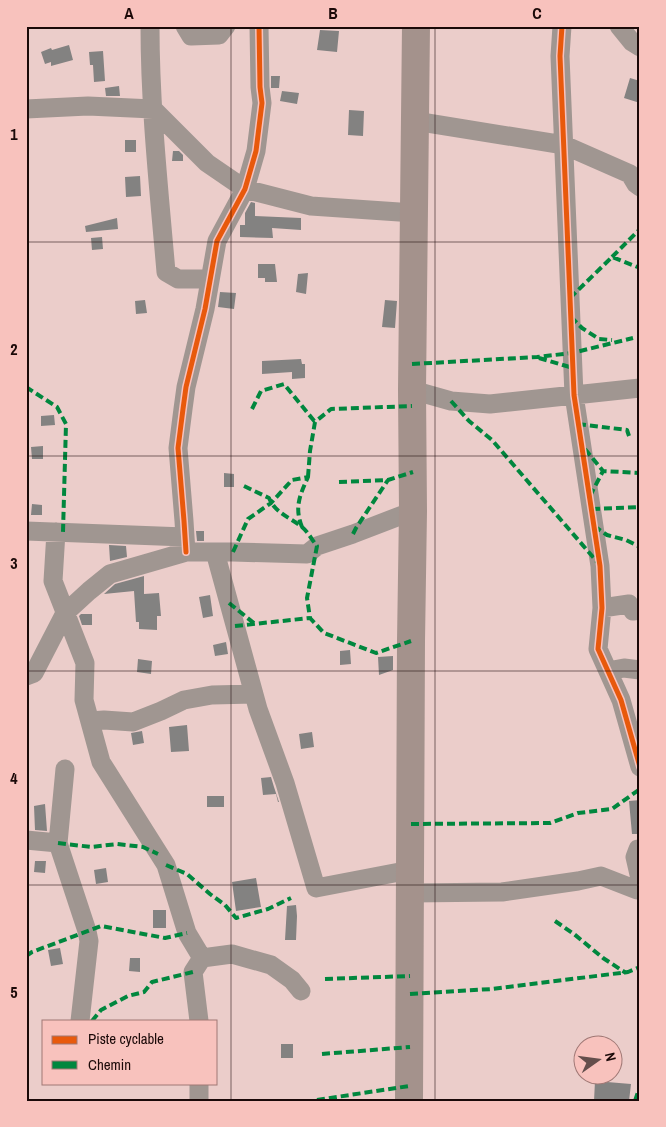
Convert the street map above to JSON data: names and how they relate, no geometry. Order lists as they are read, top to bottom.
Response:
{
  "legend": ["Piste cyclable", "Chemin"],
  "north": "right",
  "grid": {
    "columns": ["A", "B", "C"],
    "rows": [
      "1",
      "2",
      "3",
      "4",
      "5"
    ]
  }
}
